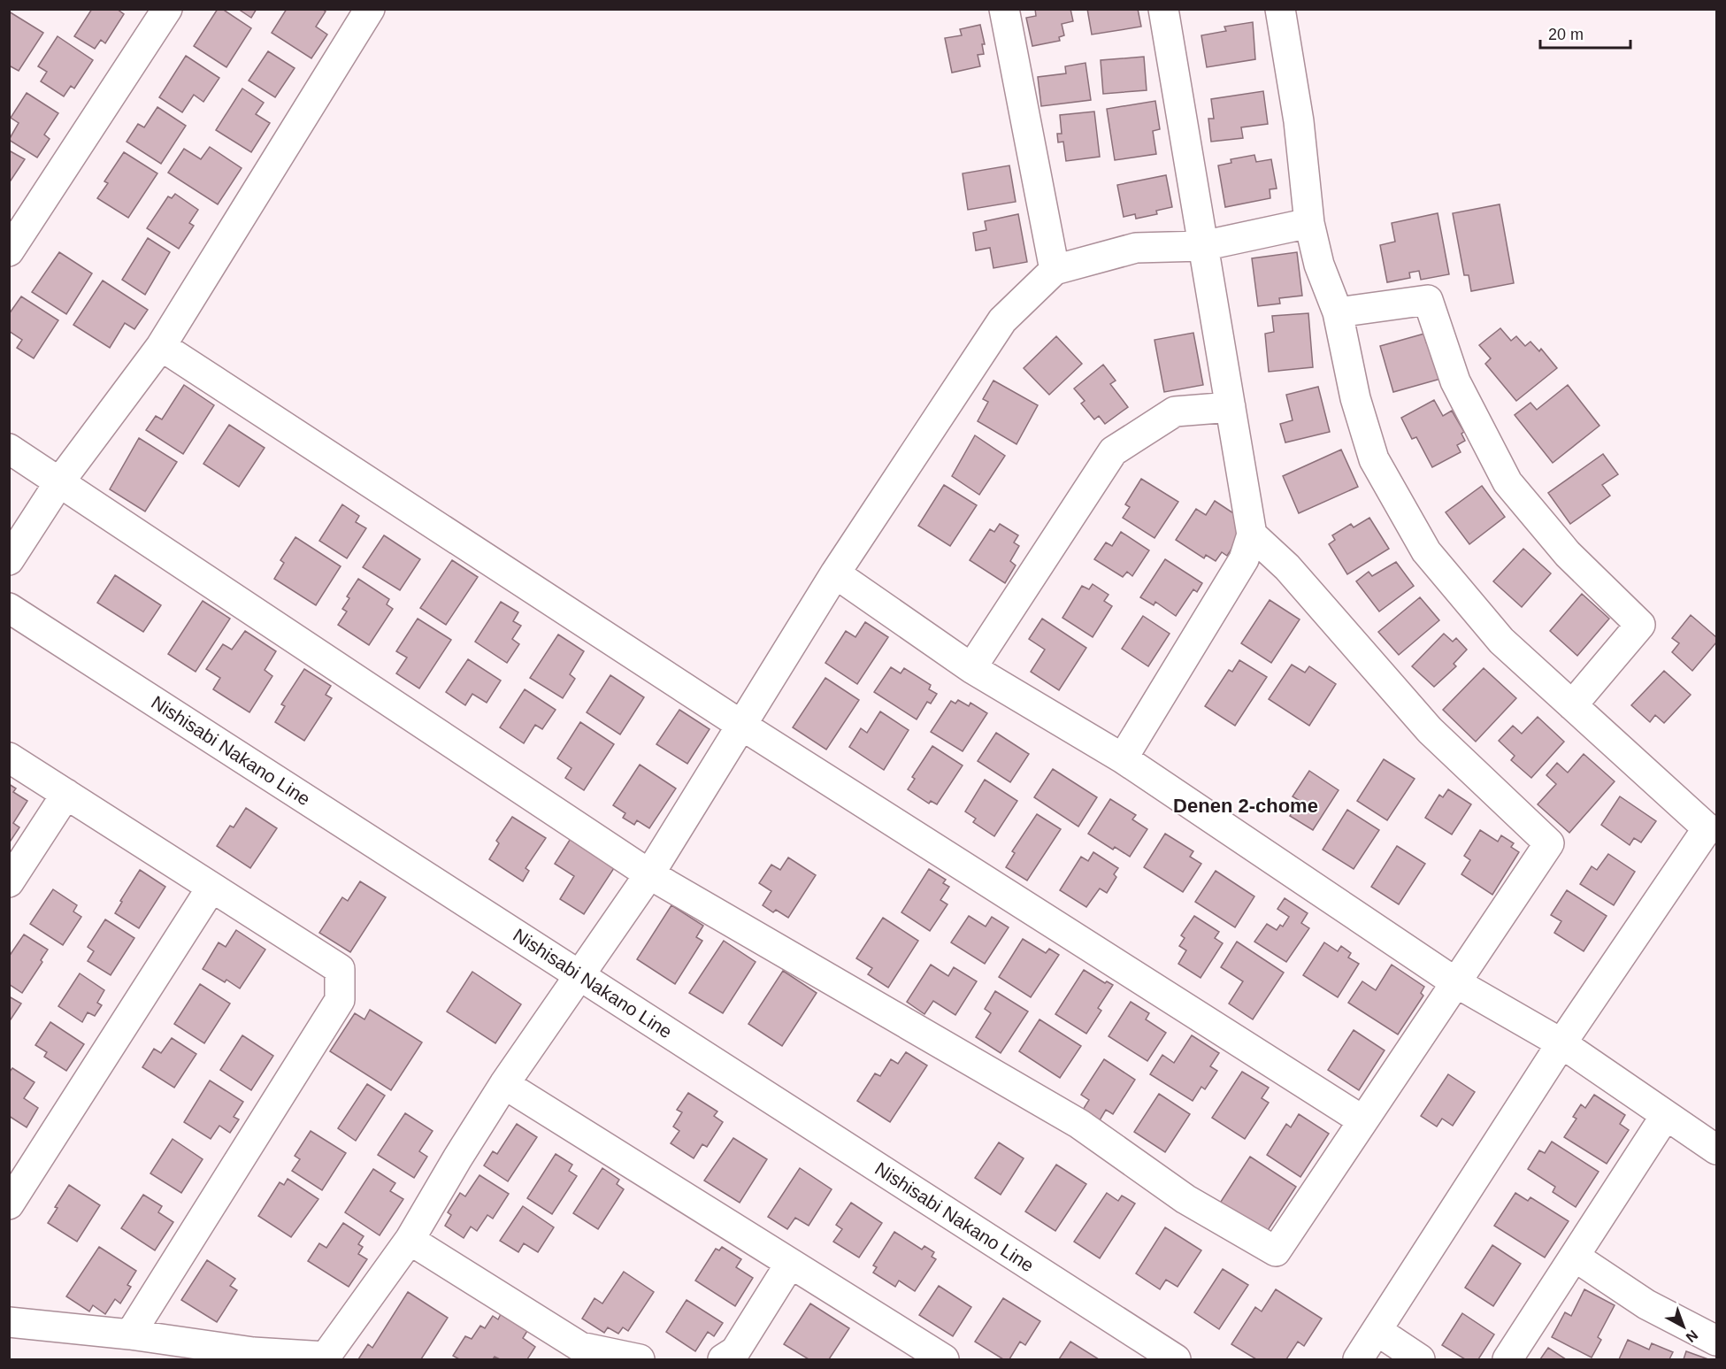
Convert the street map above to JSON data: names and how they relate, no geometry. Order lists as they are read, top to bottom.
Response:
{
  "streets": {
    "street": ["Nishisabi Nakano Line"]
  },
  "districts": ["Denen 2-chome"],
  "scale_bar": "20 m",
  "north": "bottom right"
}
